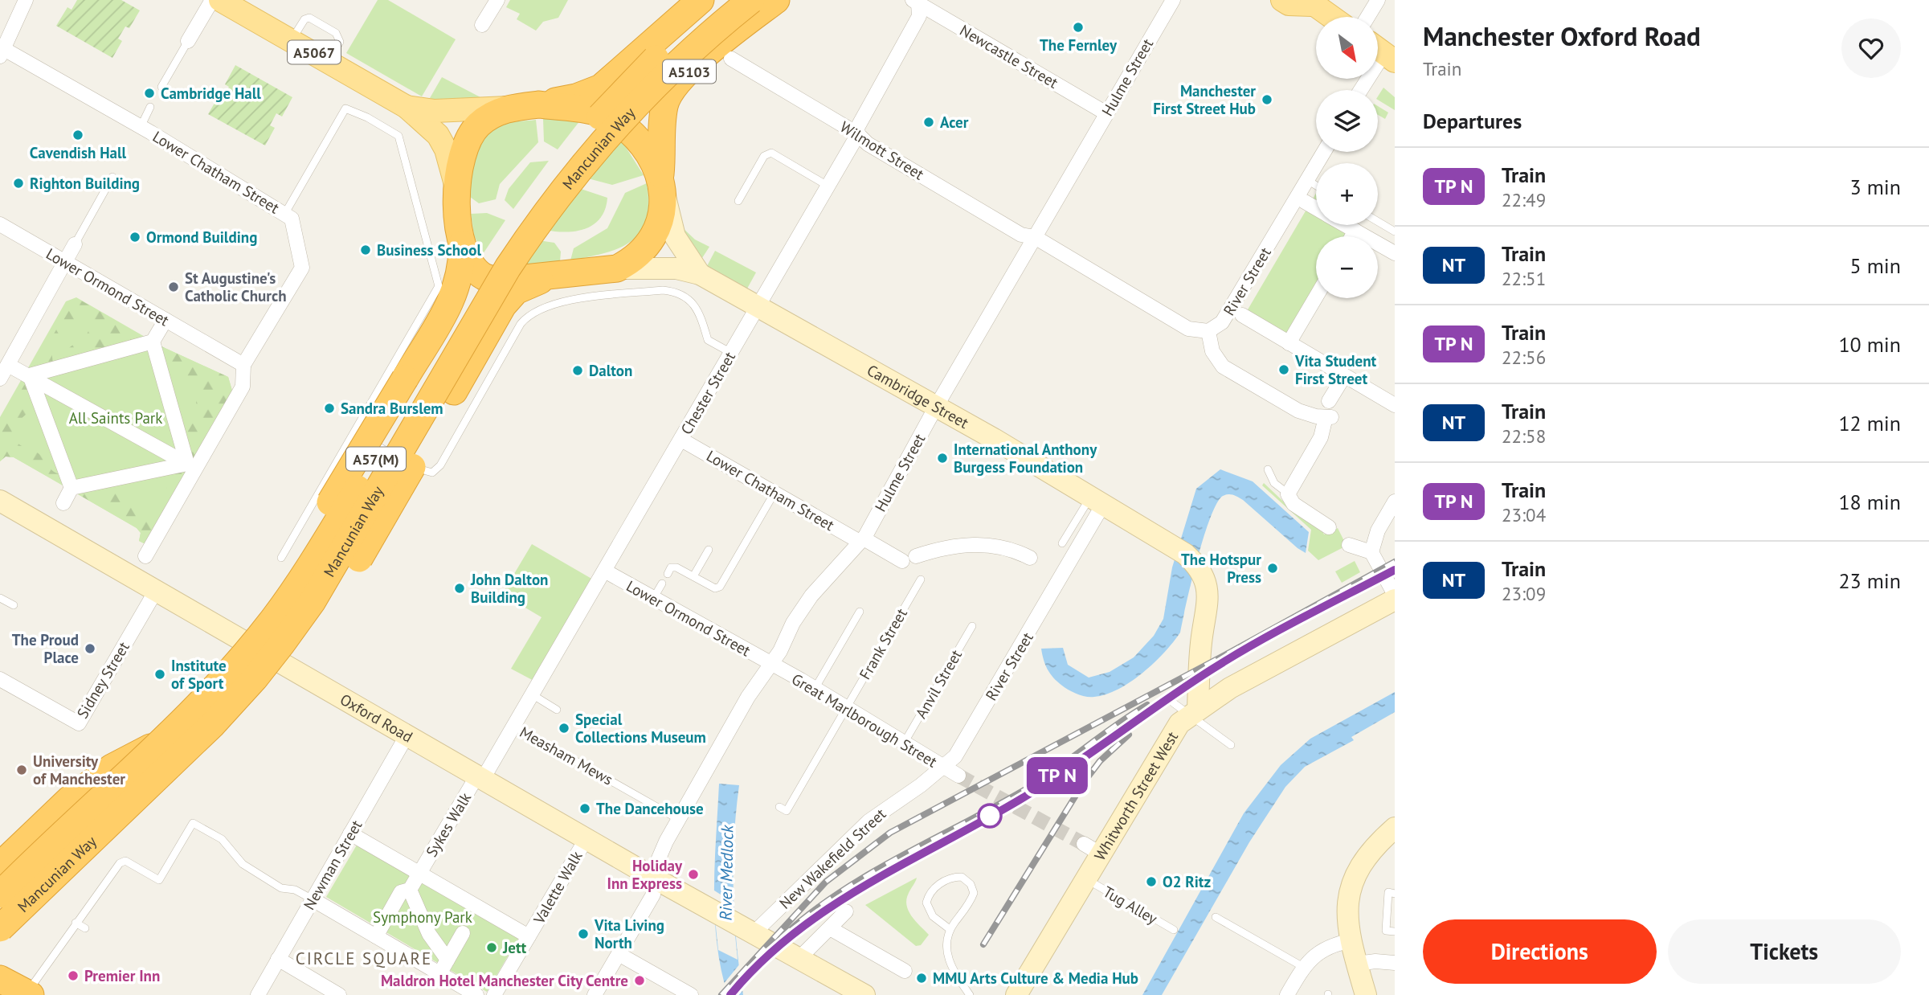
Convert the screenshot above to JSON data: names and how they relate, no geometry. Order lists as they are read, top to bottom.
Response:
{
  "streets": {
    "highway": ["A5103", "Mancunian Way", "A57(M)"],
    "main road": [
      "A5067",
      "Cambridge Street",
      "Oxford Road",
      "Whitworth Street West"
    ],
    "street": [
      "Newcastle Street",
      "Hulme Street",
      "Wilmott Street",
      "Lower Chatham Street",
      "River Street",
      "Lower Ormond Street",
      "Chester Street",
      "Sidney Street",
      "Great Marlborough Street",
      "Sykes Walk",
      "New Wakefield Street",
      "Newman Street",
      "Valette Walk"
    ],
    "lane": [
      "Frank Street",
      "Anvil Street",
      "Measham Mews",
      "Tug Alley"
    ]
  },
  "crossings": [
    ["A5067", "A5103"],
    ["A5067", "Cambridge Street"],
    ["A5067", "A57(M)"],
    ["Newcastle Street", "Hulme Street"],
    ["Newcastle Street", "Chester Street"],
    ["A5103", "Cambridge Street"],
    ["A5103", "A57(M)"],
    ["Hulme Street", "Wilmott Street"],
    ["Hulme Street", "Lower Chatham Street"],
    ["Hulme Street", "Lower Ormond Street"],
    ["Hulme Street", "Cambridge Street"],
    ["Hulme Street", "Oxford Road"],
    ["Hulme Street", "Great Marlborough Street"],
    ["Hulme Street", "Measham Mews"],
    ["Mancunian Way", "A57(M)"],
    ["Wilmott Street", "Chester Street"],
    ["Lower Chatham Street", "Chester Street"],
    ["River Street", "Cambridge Street"],
    ["River Street", "Great Marlborough Street"],
    ["River Street", "New Wakefield Street"],
    ["Lower Ormond Street", "Chester Street"],
    ["Lower Ormond Street", "Great Marlborough Street"],
    ["Chester Street", "Cambridge Street"],
    ["Chester Street", "Oxford Road"],
    ["Chester Street", "Measham Mews"],
    ["Chester Street", "Sykes Walk"],
    ["Cambridge Street", "A57(M)"],
    ["Cambridge Street", "Whitworth Street West"],
    ["Frank Street", "Great Marlborough Street"],
    ["Sidney Street", "Oxford Road"],
    ["Anvil Street", "Great Marlborough Street"],
    ["Oxford Road", "Sykes Walk"],
    ["Oxford Road", "New Wakefield Street"],
    ["Oxford Road", "Newman Street"],
    ["Oxford Road", "Valette Walk"],
    ["Great Marlborough Street", "New Wakefield Street"],
    ["Whitworth Street West", "Tug Alley"]
  ],
  "districts": ["CIRCLE SQUARE"],
  "water": ["River Medlock"],
  "parks": ["All Saints Park", "Symphony Park"],
  "places": [
    "The Fernley",
    "Cambridge Hall",
    "Manchester First Street Hub",
    "Acer",
    "Cavendish Hall",
    "Righton Building",
    "Ormond Building",
    "Business School",
    "St Augustine's Catholic Church",
    "Vita Student First Street",
    "Dalton",
    "Sandra Burslem",
    "International Anthony Burgess Foundation",
    "The Hotspur Press",
    "John Dalton Building",
    "The Proud Place",
    "Institute of Sport",
    "Special Collections Museum",
    "University of Manchester",
    "The Dancehouse",
    "Holiday Inn Express",
    "O2 Ritz",
    "Vita Living North",
    "Jett",
    "Premier Inn",
    "MMU Arts Culture & Media Hub",
    "Maldron Hotel Manchester City Centre"
  ],
  "north": "bottom right",
  "page": {
    "on_map": "TP N",
    "heading": [
      ["Manchester Oxford Road", "Train"],
      "Departures"
    ],
    "map_buttons": ["+", "−"],
    "list": [
      {
        "mark": "TP N",
        "name": "Train",
        "note": "22:49",
        "value": "3 min"
      },
      {
        "mark": "NT",
        "name": "Train",
        "note": "22:51",
        "value": "5 min"
      },
      {
        "mark": "TP N",
        "name": "Train",
        "note": "22:56",
        "value": "10 min"
      },
      {
        "mark": "NT",
        "name": "Train",
        "note": "22:58",
        "value": "12 min"
      },
      {
        "mark": "TP N",
        "name": "Train",
        "note": "23:04",
        "value": "18 min"
      },
      {
        "mark": "NT",
        "name": "Train",
        "note": "23:09",
        "value": "23 min"
      }
    ],
    "buttons": ["Directions", "Tickets"]
  }
}
